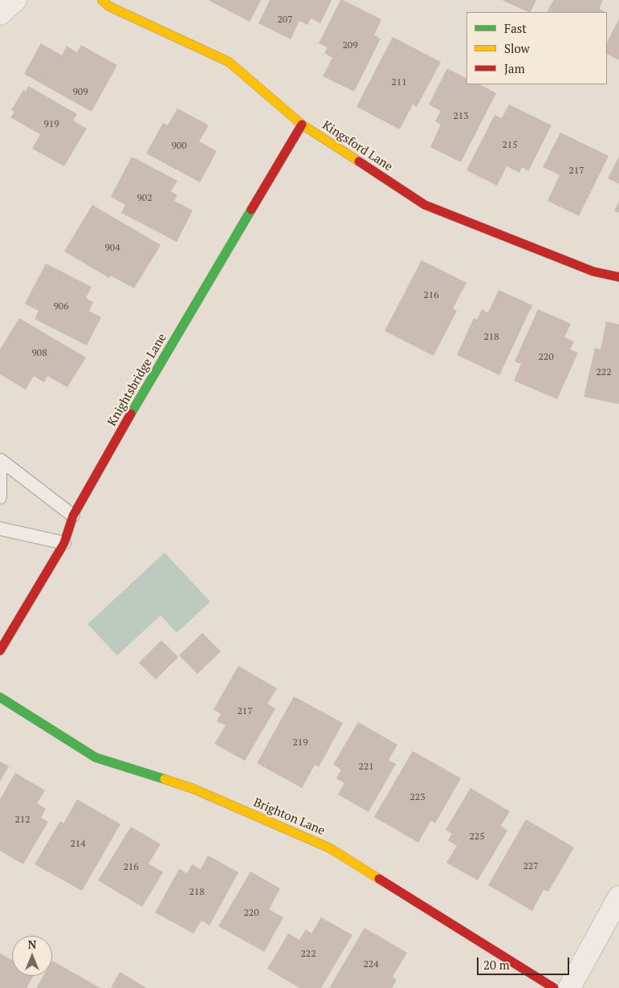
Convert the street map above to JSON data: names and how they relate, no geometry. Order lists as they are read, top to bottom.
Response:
{
  "streets": {
    "street": ["Kingsford Lane", "Knightsbridge Lane", "Brighton Lane"]
  },
  "crossings": [
    ["Kingsford Lane", "Knightsbridge Lane"]
  ],
  "house_numbers": [
    "207",
    "209",
    "211",
    "909",
    "213",
    "919",
    "215",
    "900",
    "217",
    "902",
    "904",
    "216",
    "906",
    "218",
    "908",
    "220",
    "222",
    "217",
    "219",
    "221",
    "223",
    "212",
    "225",
    "214",
    "227",
    "216",
    "218",
    "220",
    "222",
    "224"
  ],
  "legend": ["Fast", "Slow", "Jam"],
  "scale_bar": "20 m",
  "north": "top"
}
